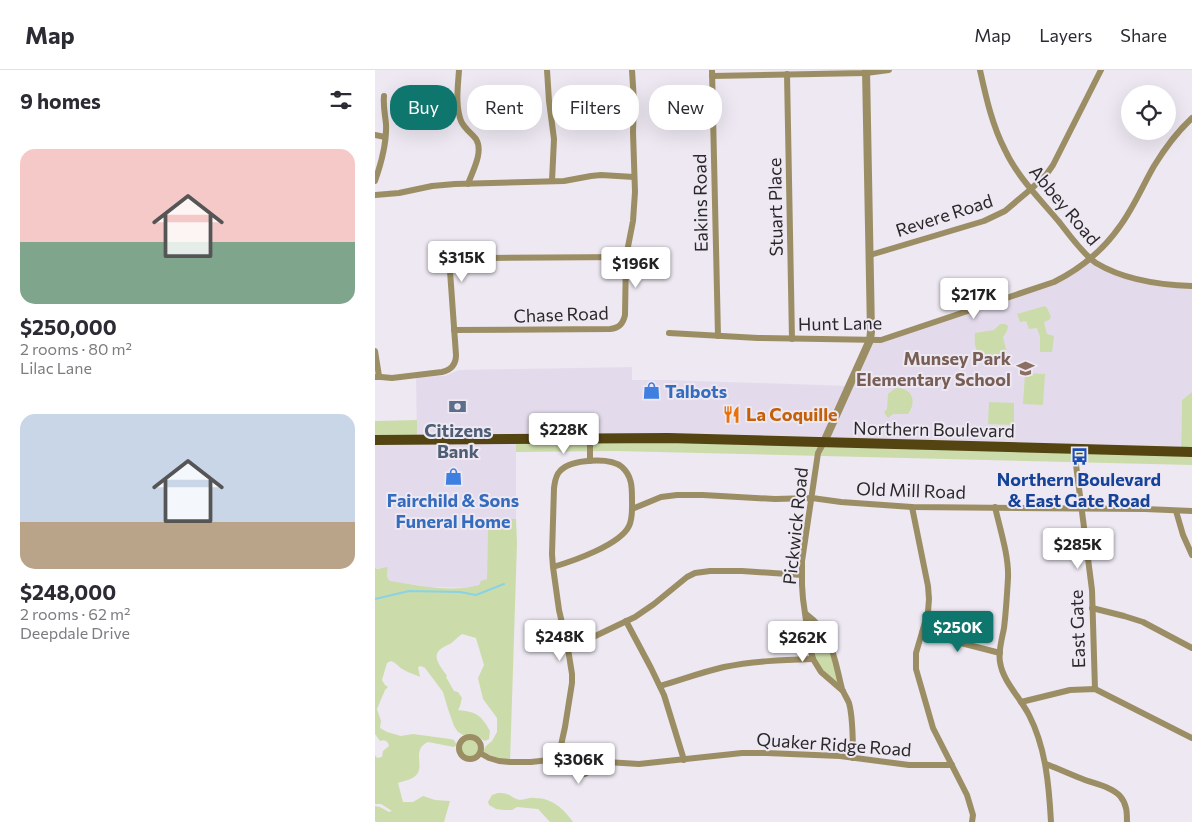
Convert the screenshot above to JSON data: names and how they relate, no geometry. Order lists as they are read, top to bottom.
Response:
{
  "streets": {
    "main road": ["Northern Boulevard"],
    "street": [
      "Eakins Road",
      "Abbey Road",
      "Stuart Place",
      "Revere Road",
      "Chase Road",
      "Hunt Lane",
      "Old Mill Road",
      "Pickwick Road",
      "East Gate",
      "Quaker Ridge Road"
    ]
  },
  "crossings": [
    ["Eakins Road", "Hunt Lane"],
    ["Abbey Road", "Revere Road"],
    ["Abbey Road", "Hunt Lane"],
    ["Stuart Place", "Hunt Lane"],
    ["Northern Boulevard", "Pickwick Road"],
    ["Northern Boulevard", "East Gate"],
    ["Old Mill Road", "Pickwick Road"],
    ["Old Mill Road", "East Gate"]
  ],
  "places": {
    "school or university": ["Munsey Park Elementary School"],
    "shop": ["Talbots", "Fairchild & Sons Funeral Home"],
    "bank": ["Citizens Bank"],
    "restaurant": ["La Coquille"],
    "bus stop": ["Northern Boulevard & East Gate Road"]
  },
  "page": {
    "header": "Map",
    "nav": ["Map", "Layers", "Share"],
    "heading": "9 homes",
    "chip": [
      "Buy",
      "Rent",
      "Filters",
      "New"
    ],
    "list": [
      {
        "name": "$250,000",
        "note": "2 rooms · 80 m² · Lilac Lane"
      },
      {
        "name": "$248,000",
        "note": "2 rooms · 62 m² · Deepdale Drive"
      }
    ],
    "price": [
      "$315K",
      "$196K",
      "$217K",
      "$228K",
      "$285K",
      "$250K",
      "$248K",
      "$262K",
      "$306K"
    ]
  }
}
